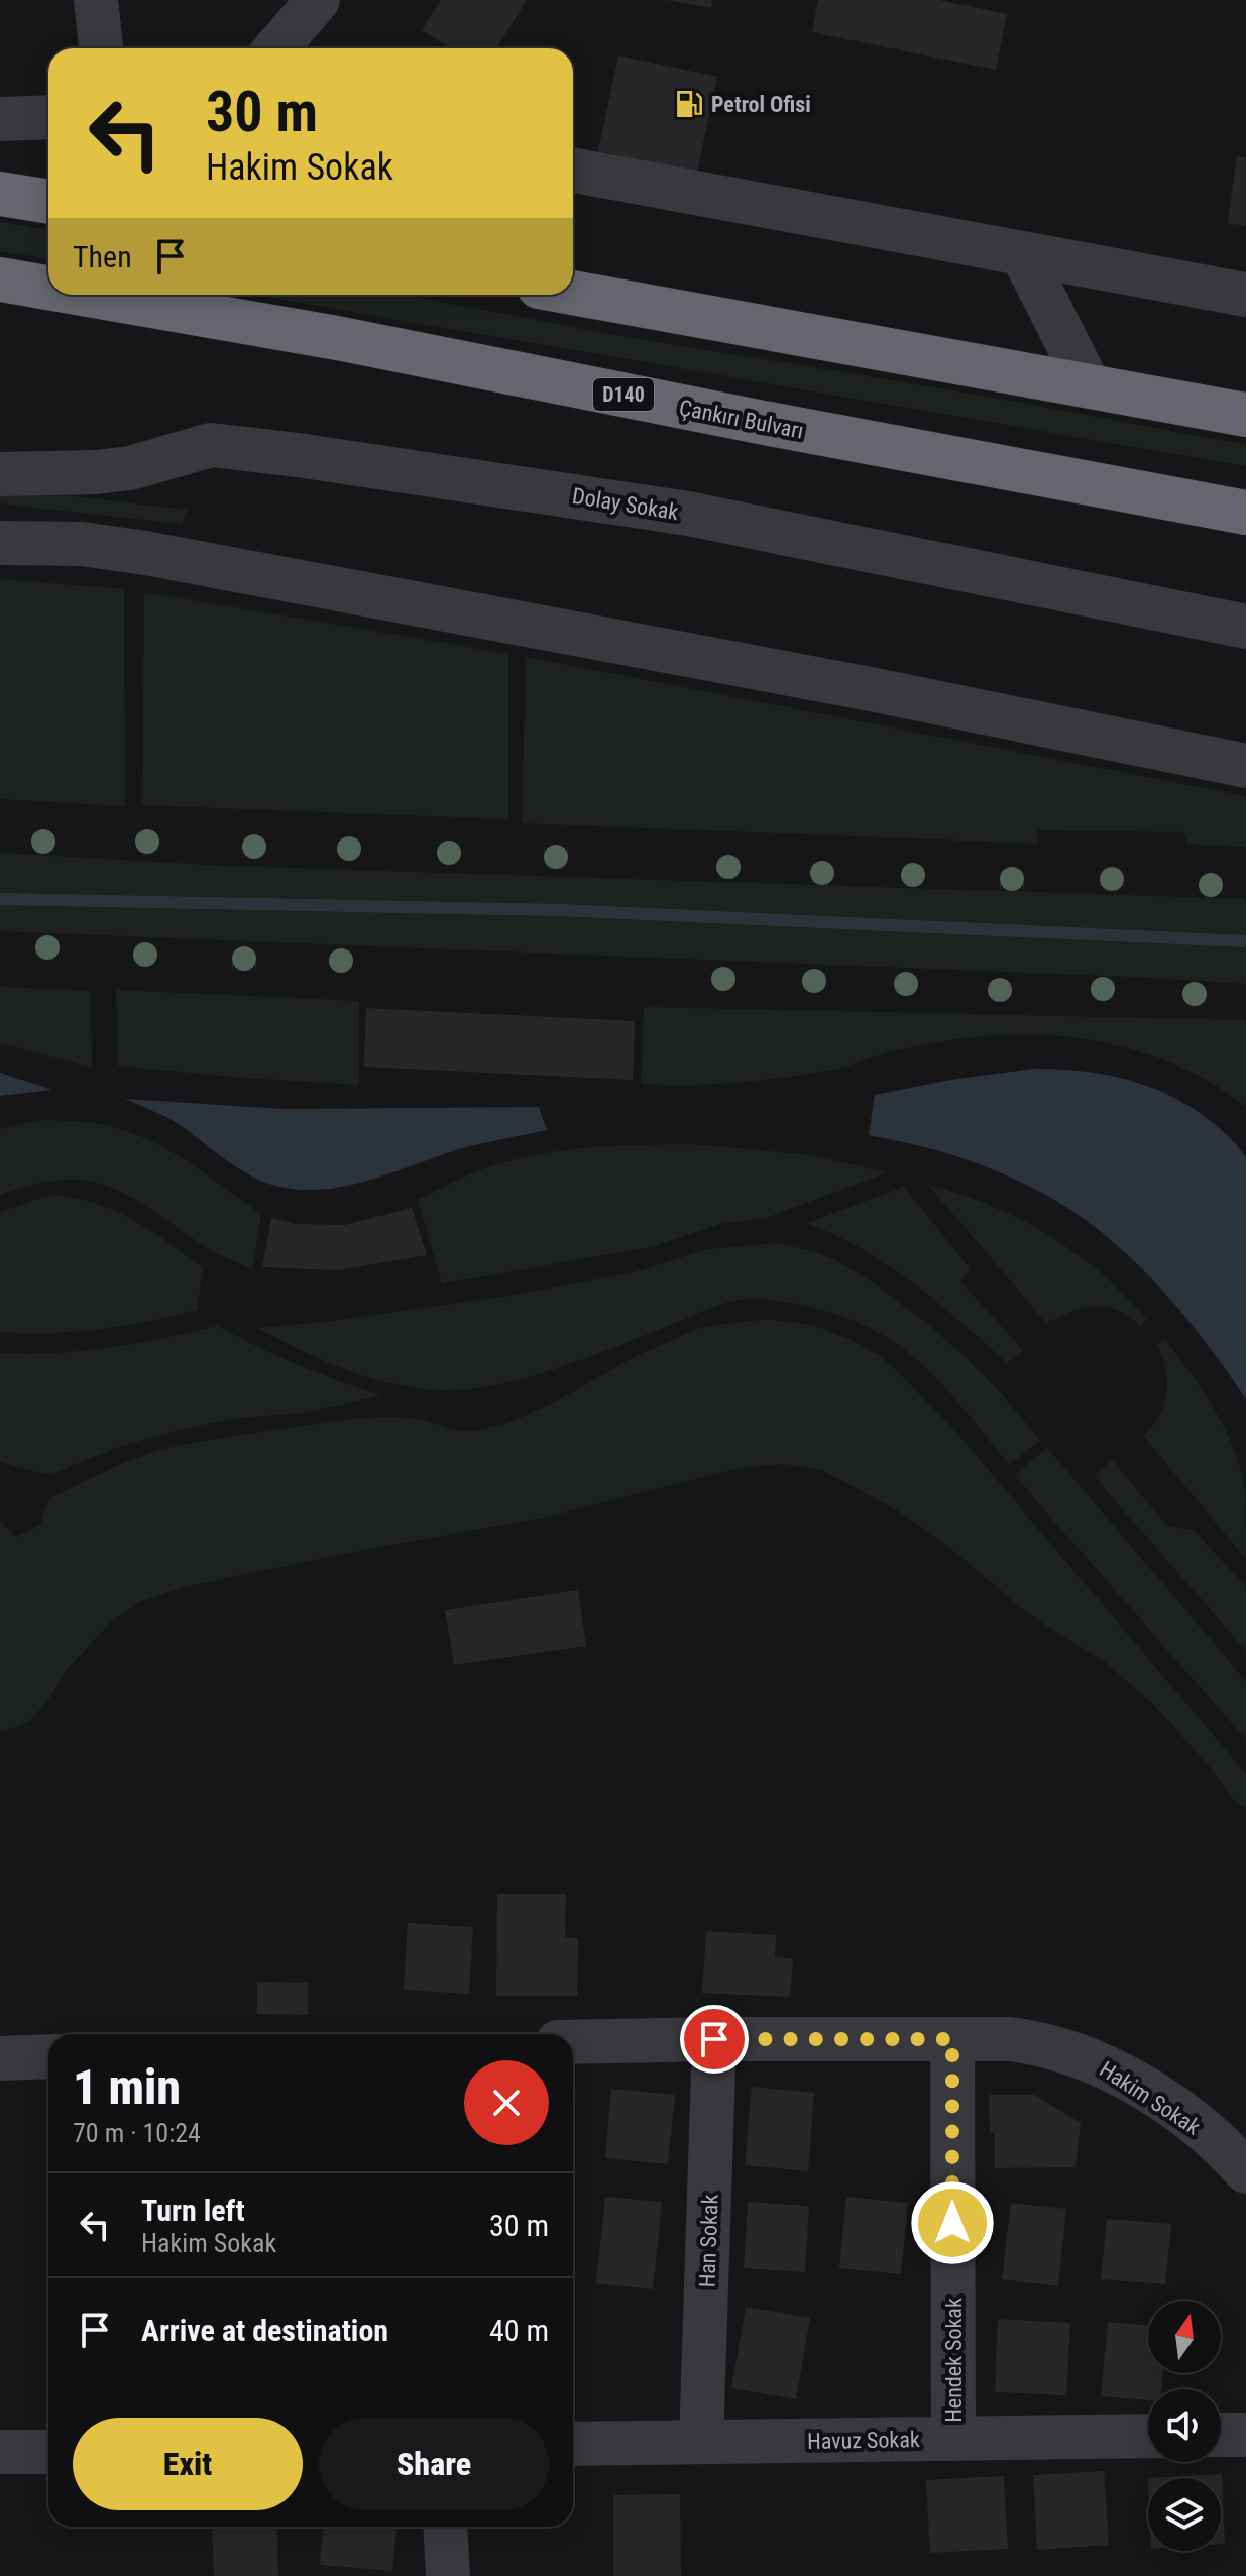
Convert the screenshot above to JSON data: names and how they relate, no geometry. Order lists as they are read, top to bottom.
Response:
{
  "streets": {
    "highway": ["D140", "Çankırı Bulvarı"],
    "street": [
      "Dolay Sokak",
      "Hakim Sokak",
      "Han Sokak",
      "Hendek Sokak",
      "Havuz Sokak"
    ]
  },
  "crossings": [
    ["Hakim Sokak", "Han Sokak"],
    ["Hakim Sokak", "Hendek Sokak"],
    ["Han Sokak", "Havuz Sokak"],
    ["Hendek Sokak", "Havuz Sokak"]
  ],
  "places": {
    "fuel station": ["Petrol Ofisi"]
  },
  "north": "top",
  "page": {
    "turn": ["30 m", "Hakim Sokak"],
    "then": "Then",
    "heading": ["1 min", "70 m · 10:24"],
    "list": [
      {
        "name": "Turn left",
        "note": "Hakim Sokak",
        "value": "30 m"
      },
      {
        "name": "Arrive at destination",
        "value": "40 m"
      }
    ],
    "buttons": ["Exit", "Share"]
  }
}
